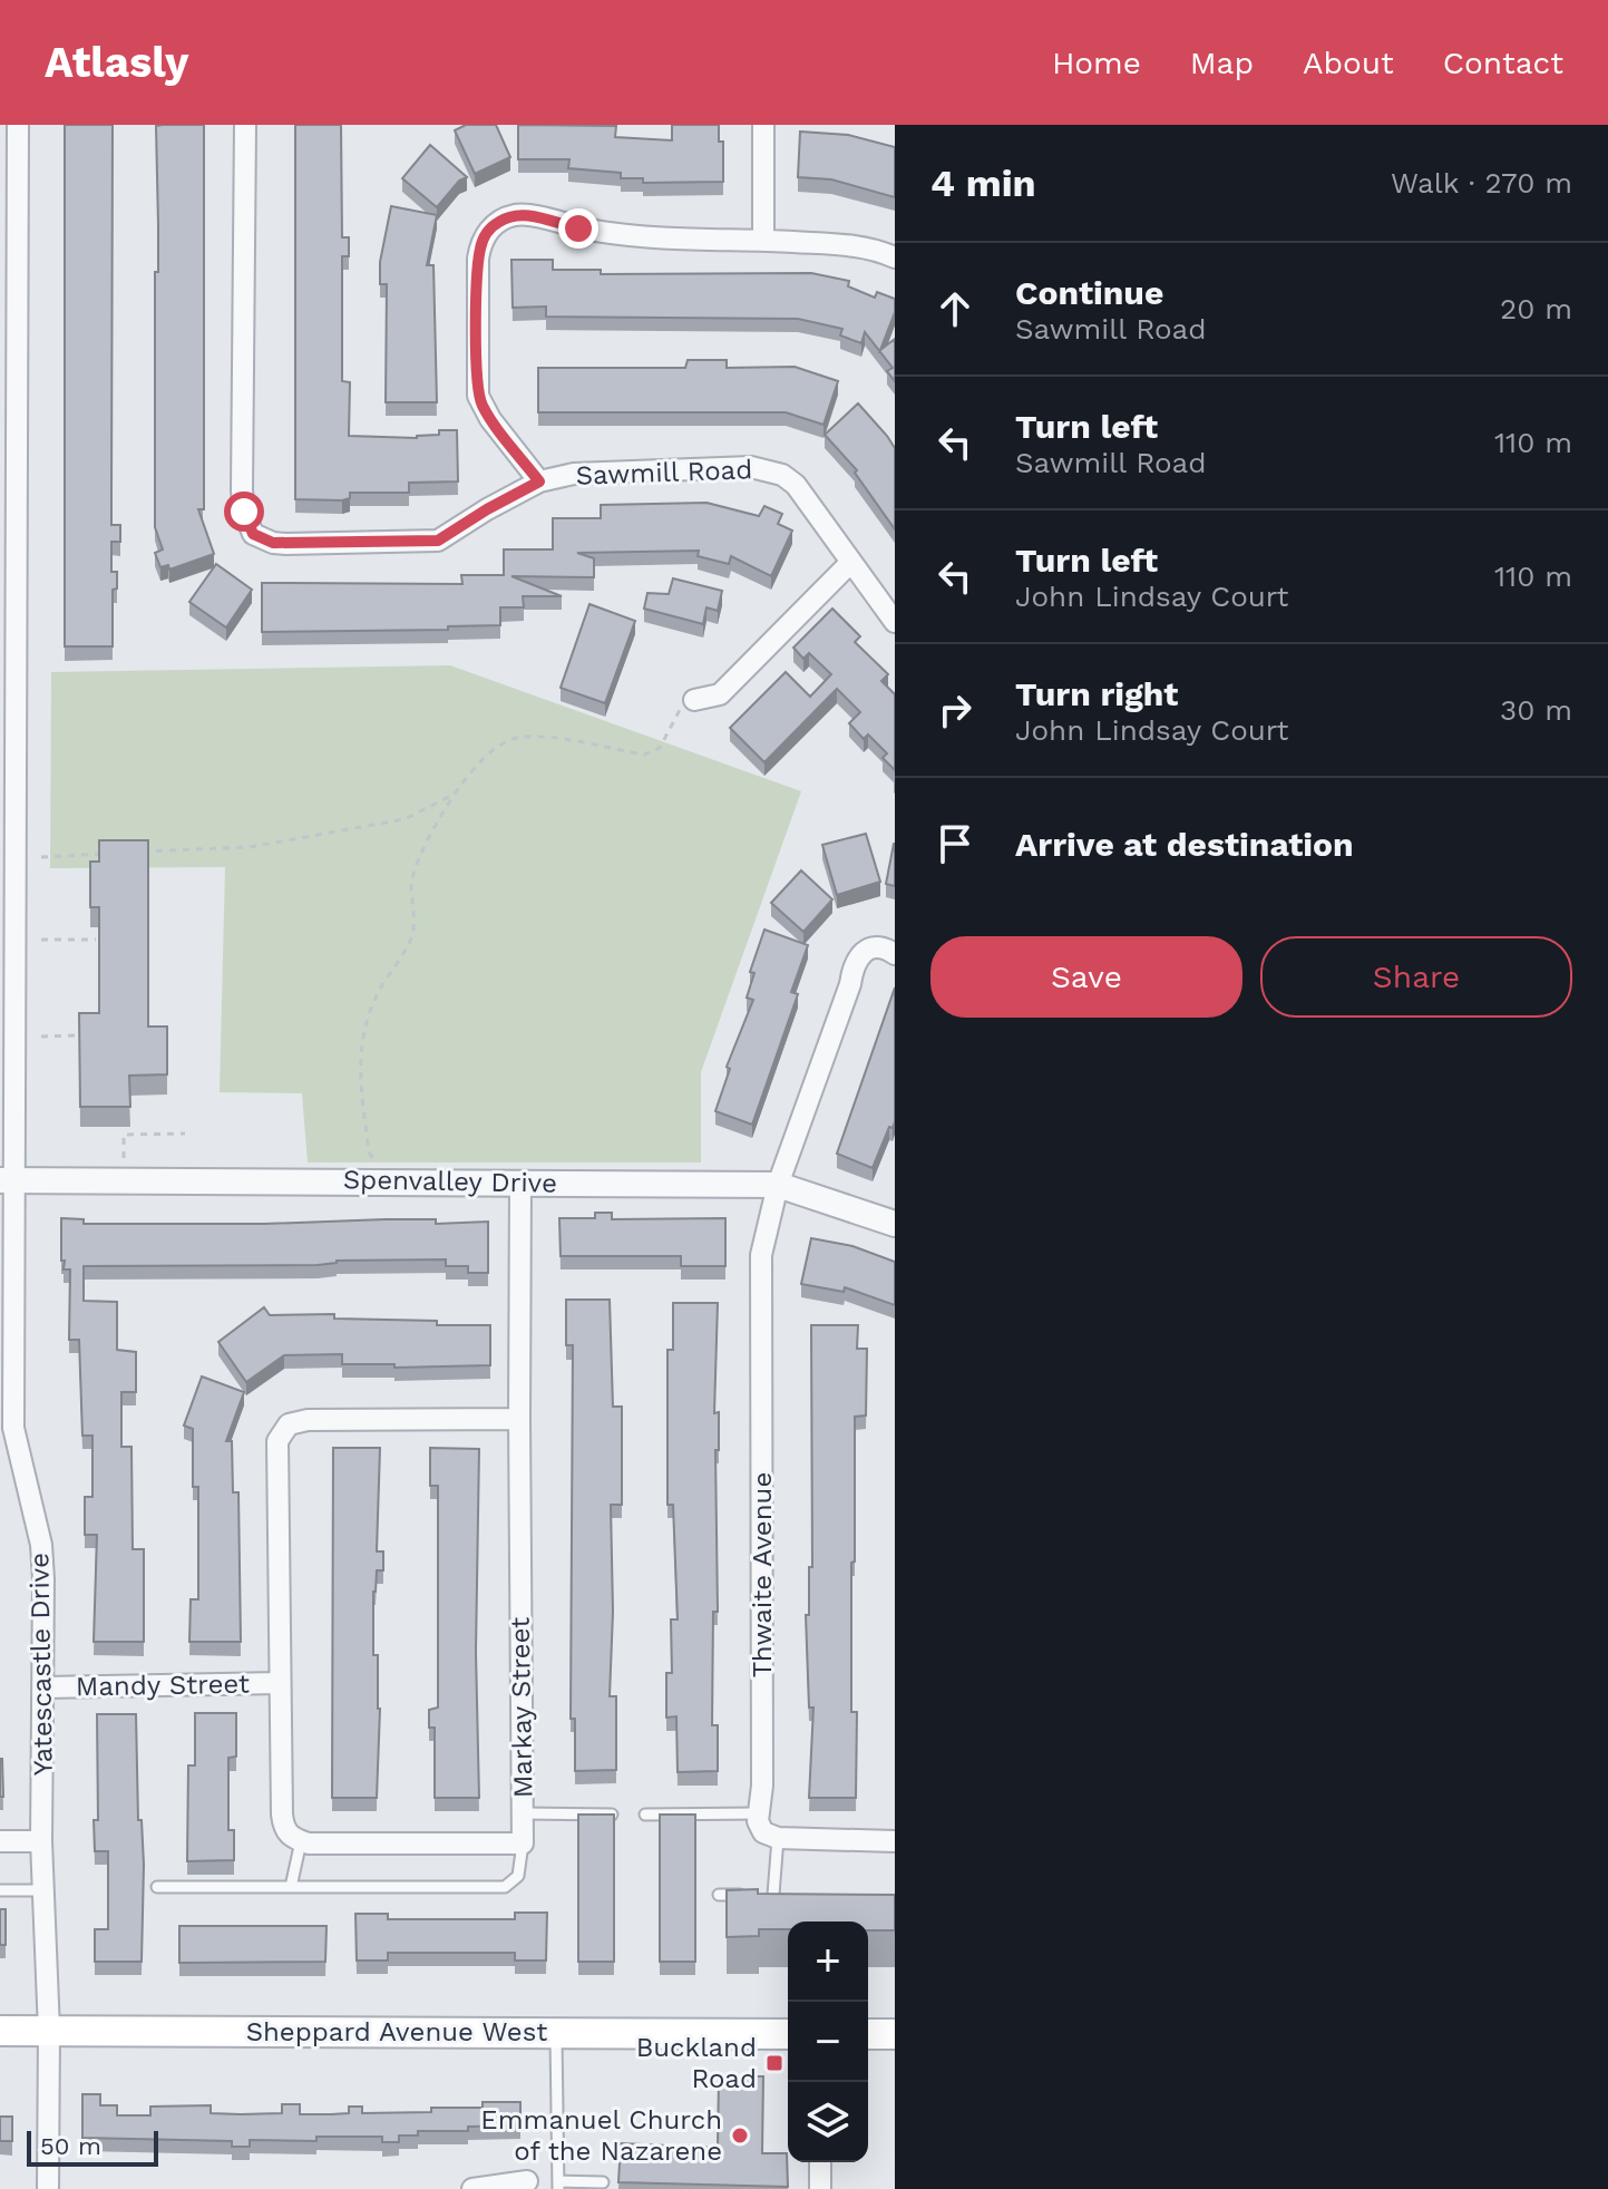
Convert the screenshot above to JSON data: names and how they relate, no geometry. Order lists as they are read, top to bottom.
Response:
{
  "streets": {
    "main road": ["Sheppard Avenue West"],
    "street": [
      "Sawmill Road",
      "Spenvalley Drive",
      "Thwaite Avenue",
      "Yatescastle Drive",
      "Mandy Street",
      "Markay Street"
    ]
  },
  "crossings": [
    ["Spenvalley Drive", "Thwaite Avenue"],
    ["Spenvalley Drive", "Yatescastle Drive"],
    ["Spenvalley Drive", "Markay Street"],
    ["Yatescastle Drive", "Mandy Street"],
    ["Yatescastle Drive", "Sheppard Avenue West"]
  ],
  "places": {
    "transit": ["Buckland Road"],
    "other": ["Emmanuel Church of the Nazarene"]
  },
  "scale_bar": "50 m",
  "page": {
    "header": "Atlasly",
    "nav": [
      "Home",
      "Map",
      "About",
      "Contact"
    ],
    "heading": ["4 min", "Walk · 270 m"],
    "list": [
      ["Continue", "Sawmill Road", "20 m"],
      ["Turn left", "Sawmill Road", "110 m"],
      ["Turn left", "John Lindsay Court", "110 m"],
      ["Turn right", "John Lindsay Court", "30 m"],
      "Arrive at destination"
    ],
    "buttons": ["Save", "Share"],
    "map_buttons": ["+", "−"],
    "scale": "50 m"
  }
}
